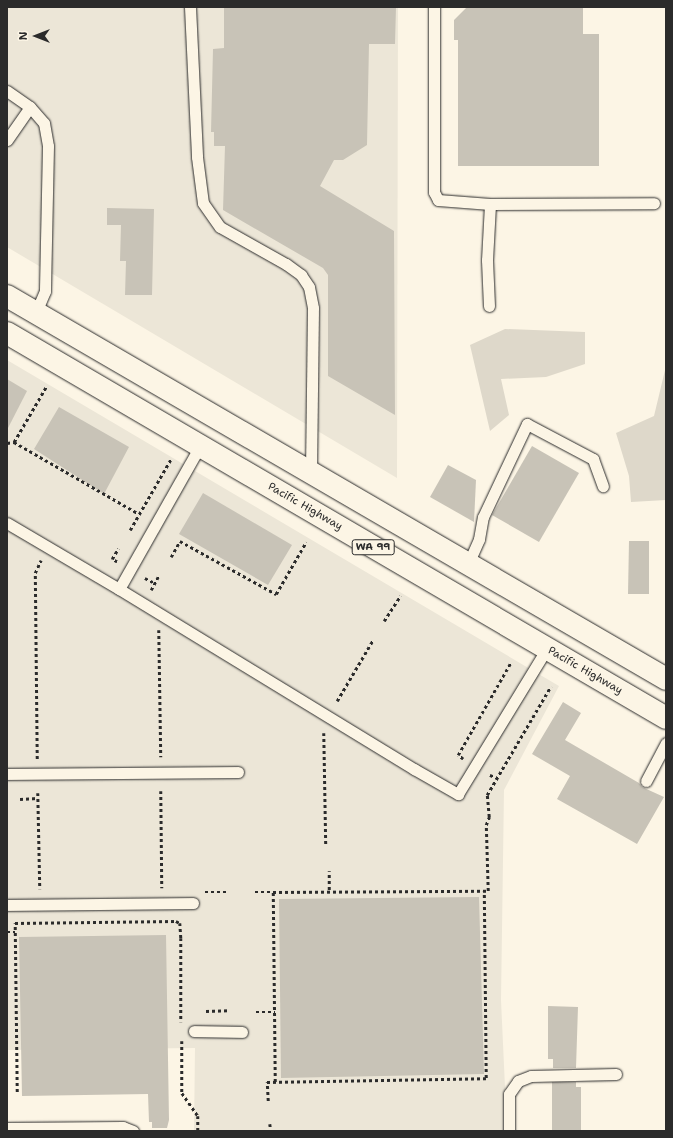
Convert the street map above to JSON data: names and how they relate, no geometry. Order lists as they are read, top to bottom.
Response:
{
  "streets": {
    "highway": ["Pacific Highway", "WA 99"]
  },
  "north": "left"
}
